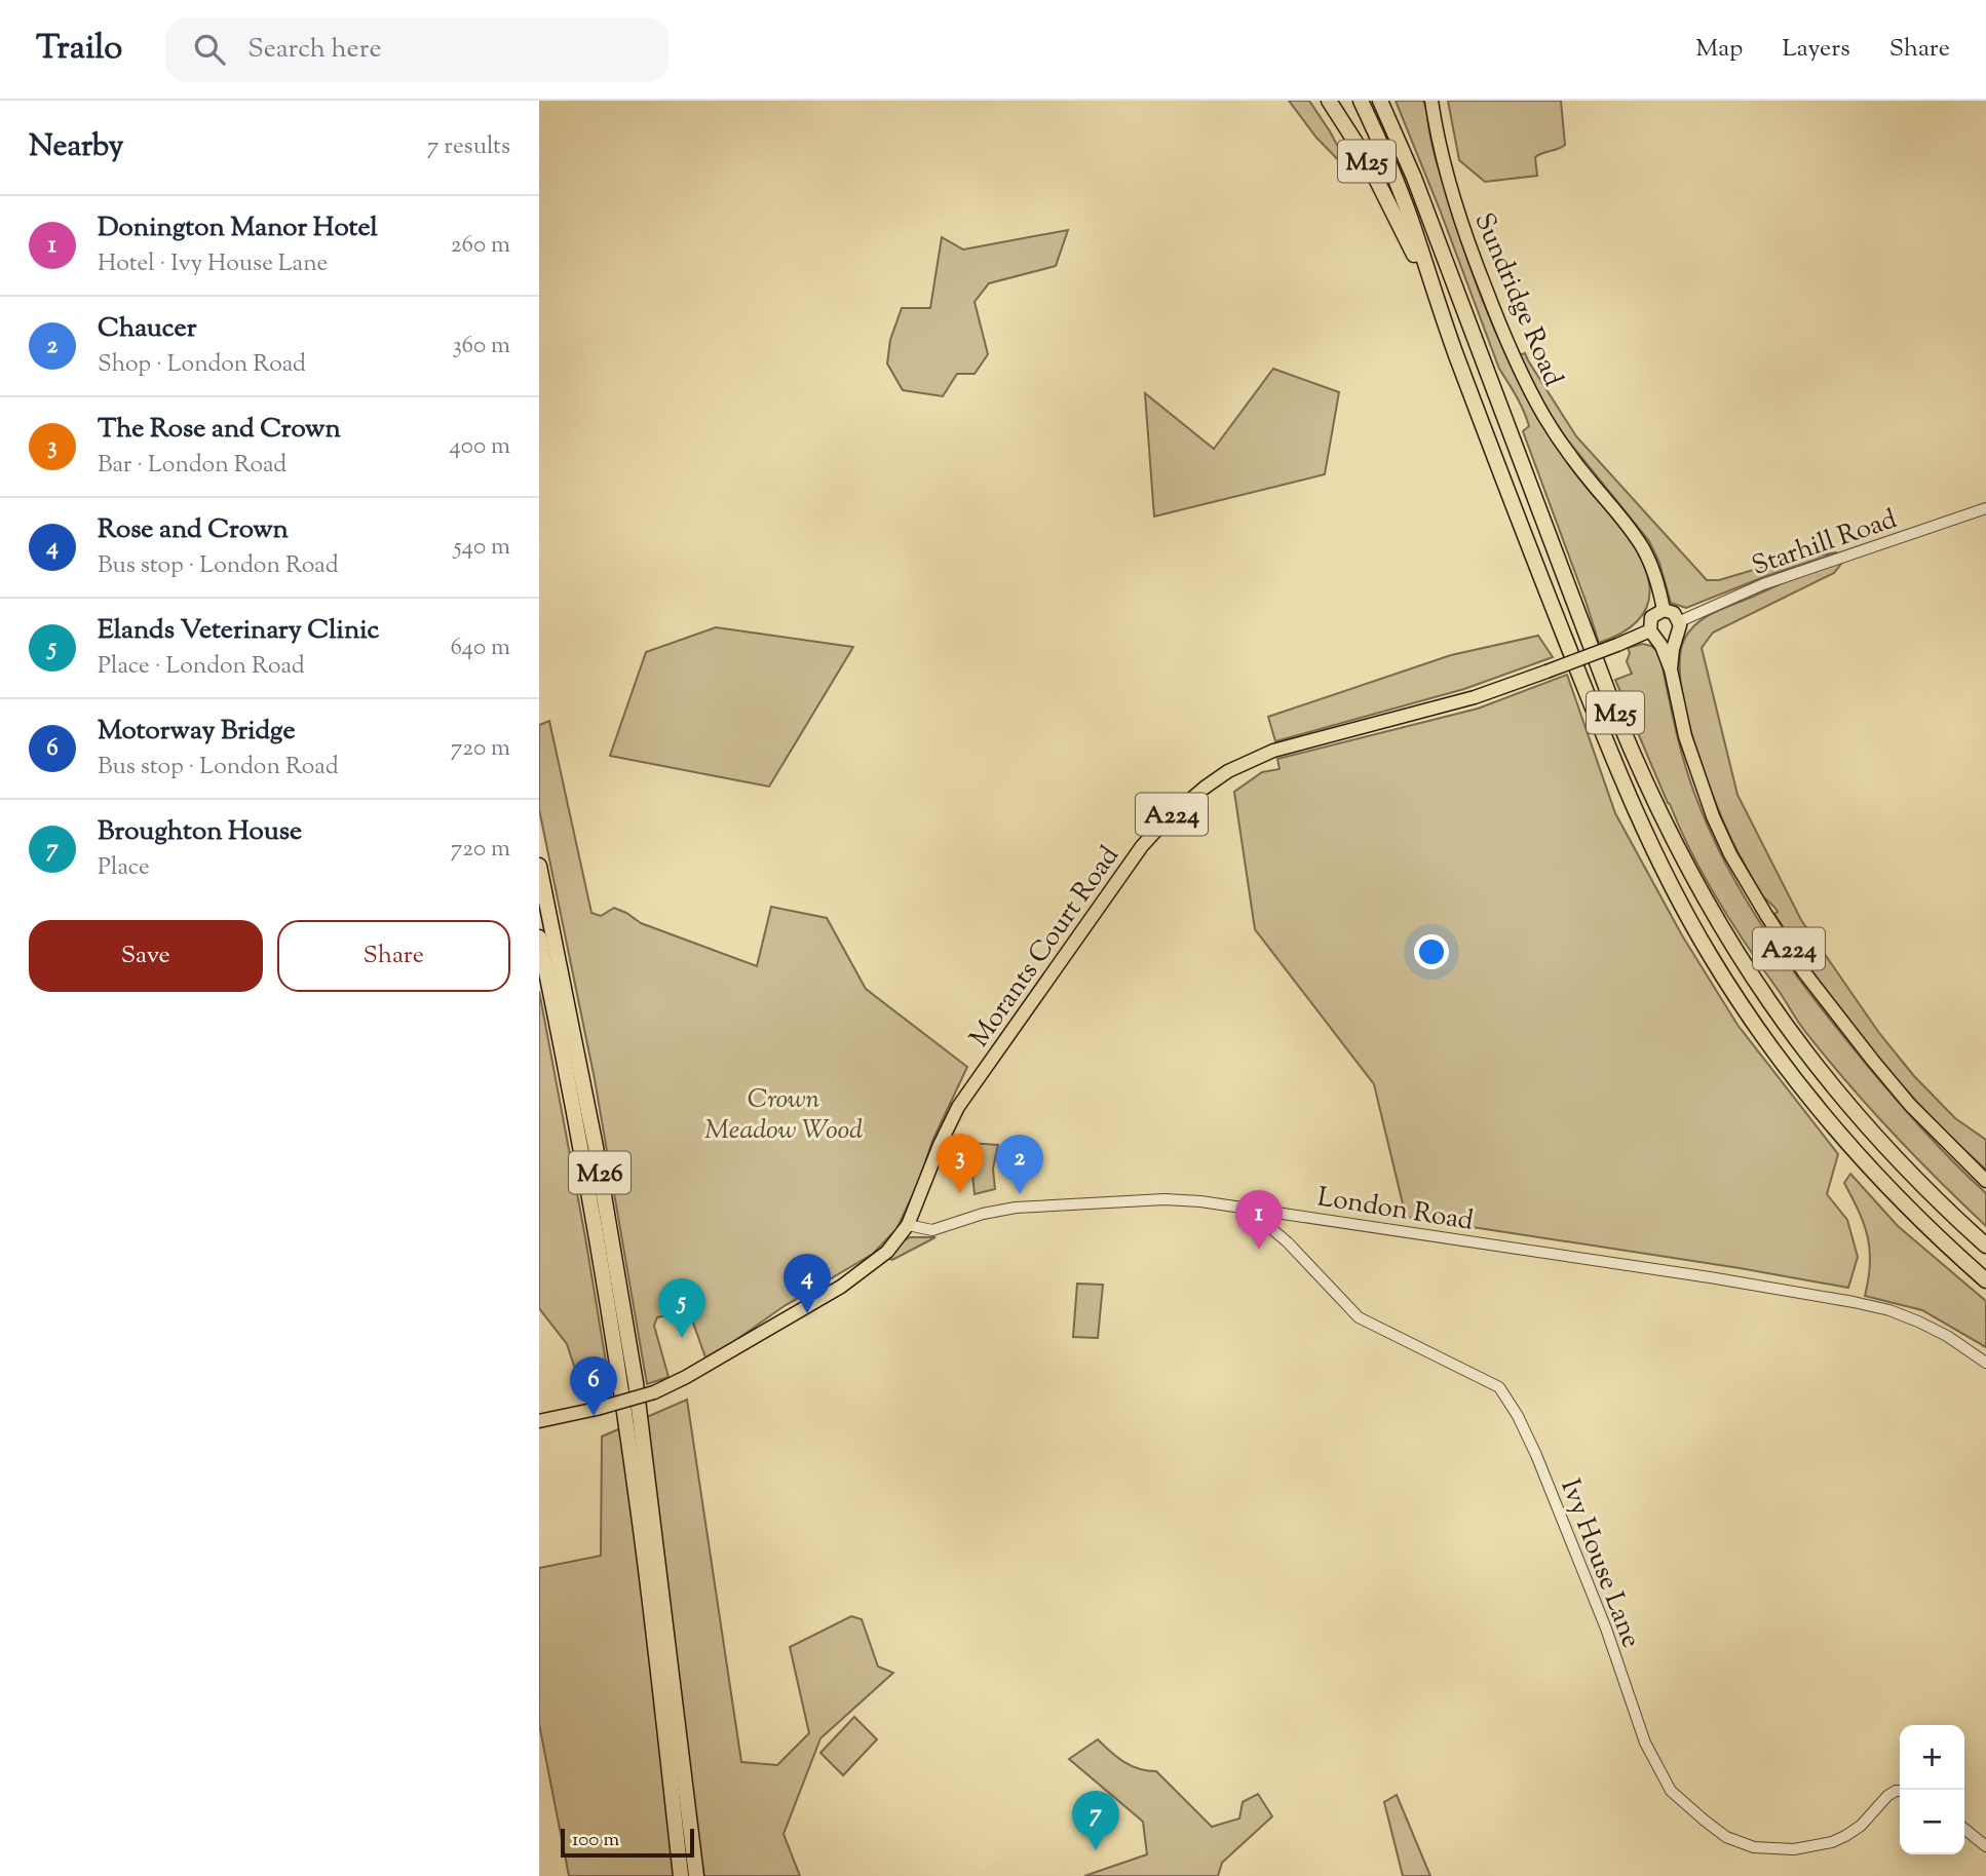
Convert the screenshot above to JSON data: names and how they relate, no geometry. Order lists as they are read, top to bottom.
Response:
{
  "streets": {
    "highway": ["M25", "M26"],
    "main road": ["Sundridge Road", "A224", "Morants Court Road"],
    "street": ["Starhill Road", "London Road", "Ivy House Lane"]
  },
  "crossings": [
    ["Sundridge Road", "Starhill Road"],
    ["Sundridge Road", "A224"],
    ["Sundridge Road", "Morants Court Road"],
    ["Starhill Road", "A224"],
    ["Starhill Road", "Morants Court Road"],
    ["A224", "Morants Court Road"],
    ["A224", "London Road"],
    ["Morants Court Road", "London Road"],
    ["London Road", "Ivy House Lane"]
  ],
  "parks": ["Crown Meadow Wood"],
  "scale_bar": "100 m",
  "page": {
    "header": "Trailo",
    "search": "Search here",
    "nav": ["Map", "Layers", "Share"],
    "heading": ["Nearby", "7 results"],
    "list": [
      {
        "mark": "1",
        "name": "Donington Manor Hotel",
        "note": "Hotel · Ivy House Lane",
        "value": "260 m"
      },
      {
        "mark": "2",
        "name": "Chaucer",
        "note": "Shop · London Road",
        "value": "360 m"
      },
      {
        "mark": "3",
        "name": "The Rose and Crown",
        "note": "Bar · London Road",
        "value": "400 m"
      },
      {
        "mark": "4",
        "name": "Rose and Crown",
        "note": "Bus stop · London Road",
        "value": "540 m"
      },
      {
        "mark": "5",
        "name": "Elands Veterinary Clinic",
        "note": "Place · London Road",
        "value": "640 m"
      },
      {
        "mark": "6",
        "name": "Motorway Bridge",
        "note": "Bus stop · London Road",
        "value": "720 m"
      },
      {
        "mark": "7",
        "name": "Broughton House",
        "note": "Place",
        "value": "720 m"
      }
    ],
    "buttons": ["Save", "Share"],
    "pins": [
      "3",
      "2",
      "1",
      "4",
      "5",
      "6",
      "7"
    ],
    "map_buttons": ["+", "−"],
    "scale": "100 m"
  }
}
